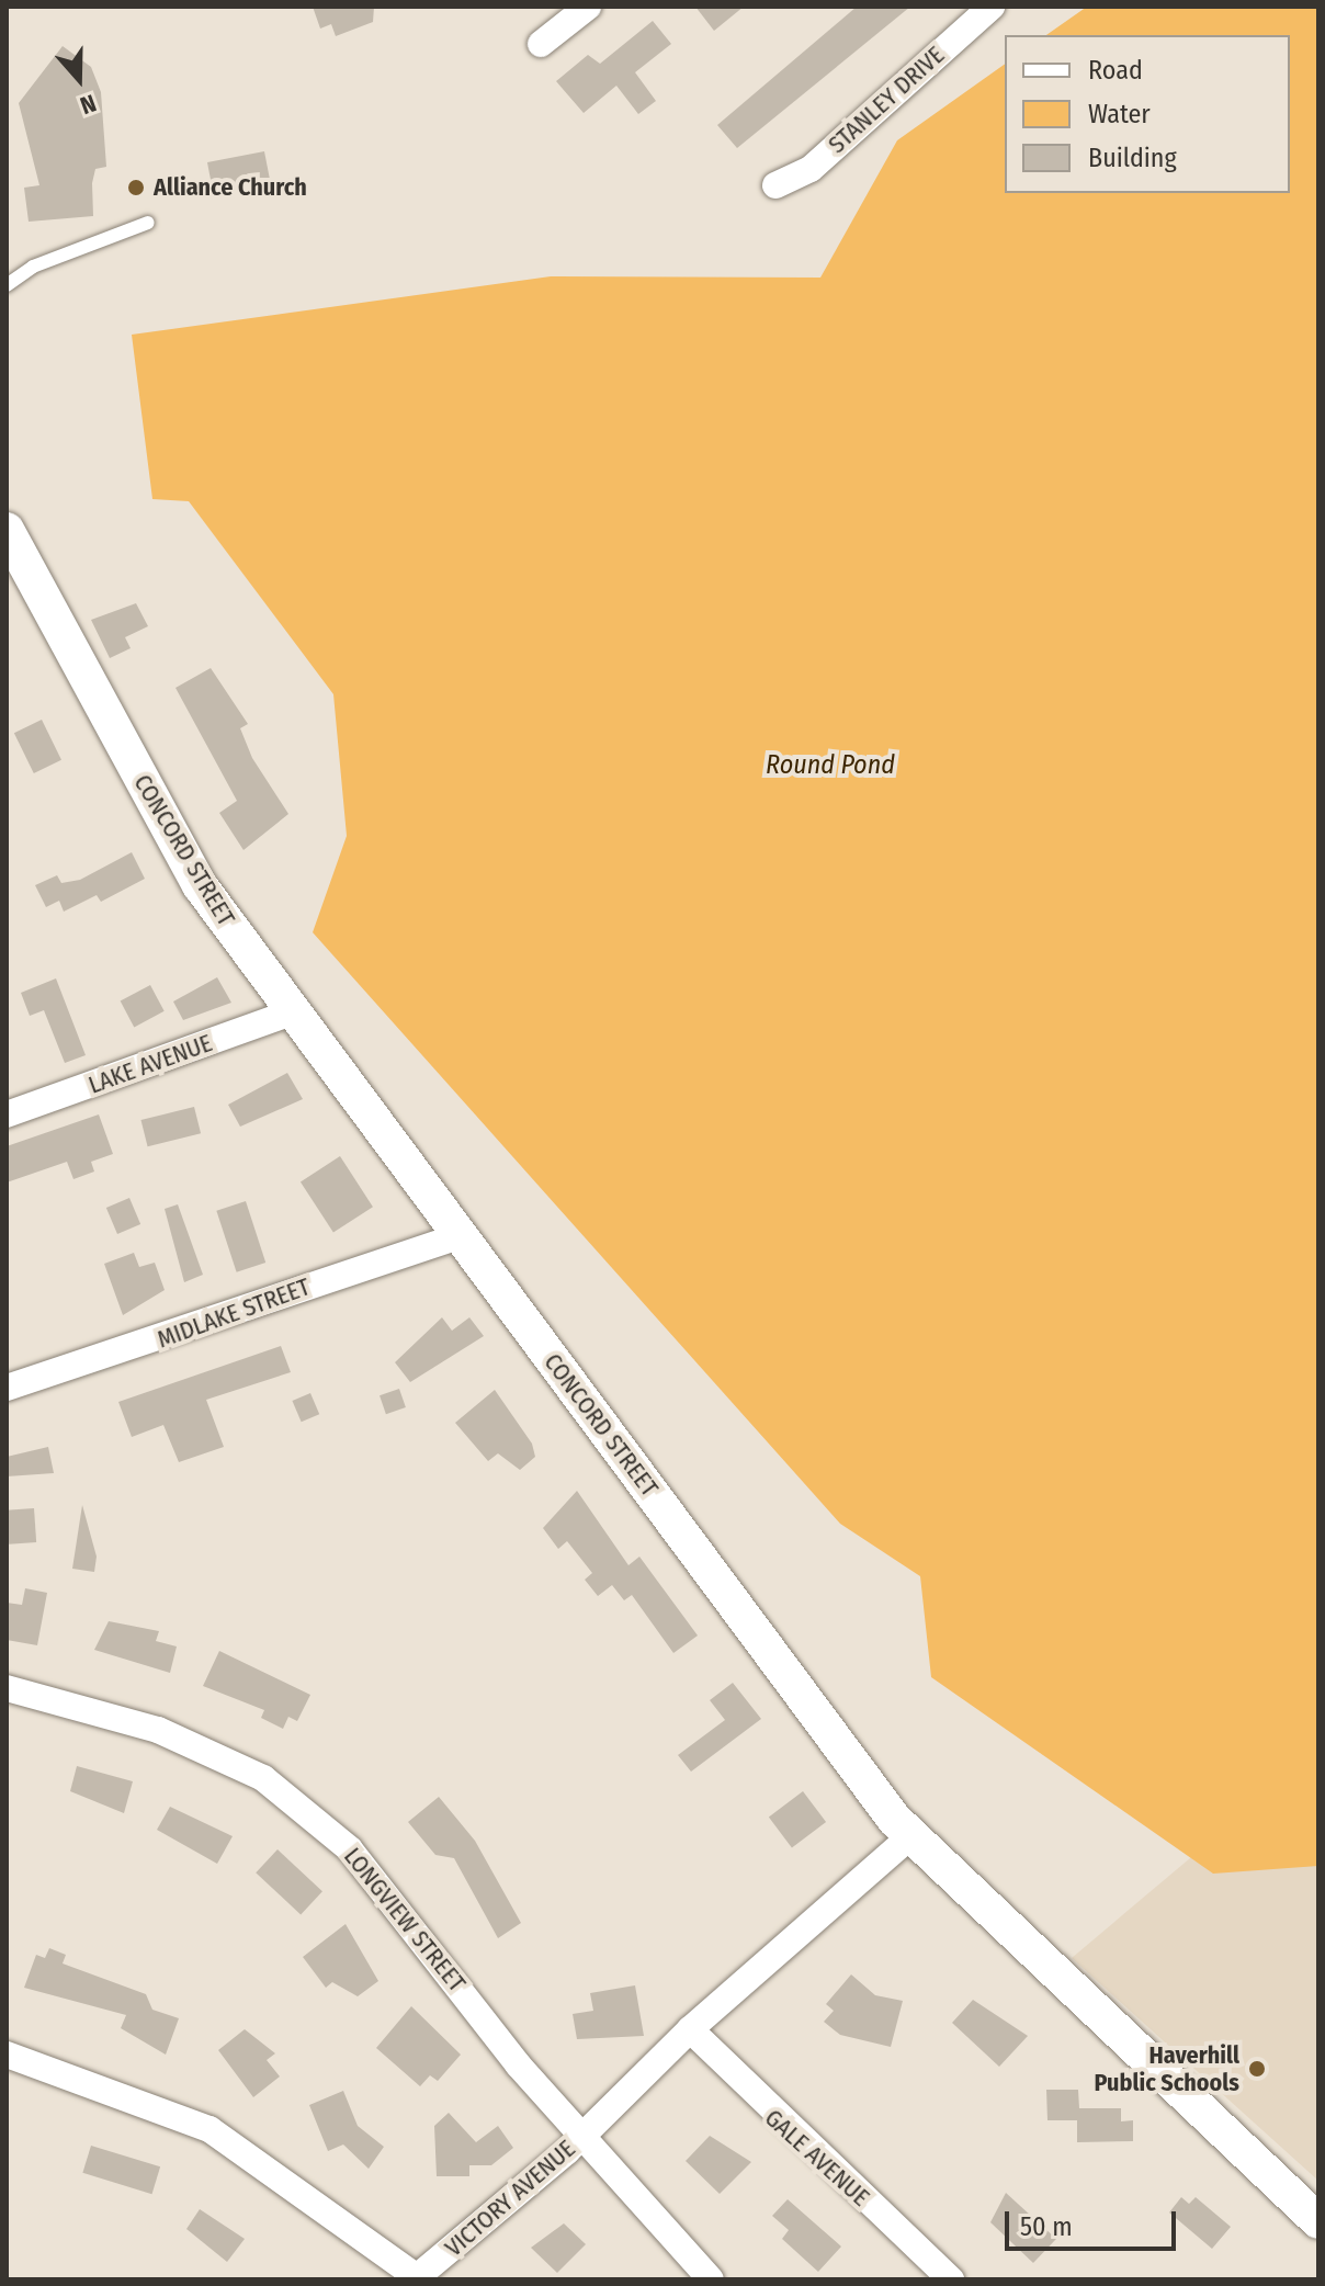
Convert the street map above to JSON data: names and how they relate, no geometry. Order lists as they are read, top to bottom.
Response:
{
  "streets": {
    "main road": ["CONCORD STREET"],
    "street": [
      "STANLEY DRIVE",
      "LAKE AVENUE",
      "MIDLAKE STREET",
      "LONGVIEW STREET",
      "GALE AVENUE",
      "VICTORY AVENUE"
    ]
  },
  "crossings": [
    ["CONCORD STREET", "LAKE AVENUE"],
    ["CONCORD STREET", "MIDLAKE STREET"],
    ["CONCORD STREET", "VICTORY AVENUE"],
    ["LONGVIEW STREET", "VICTORY AVENUE"],
    ["GALE AVENUE", "VICTORY AVENUE"]
  ],
  "water": ["Round Pond"],
  "places": ["Alliance Church", "Haverhill Public Schools"],
  "legend": ["Road", "Water", "Building"],
  "scale_bar": "50 m",
  "north": "bottom"
}
